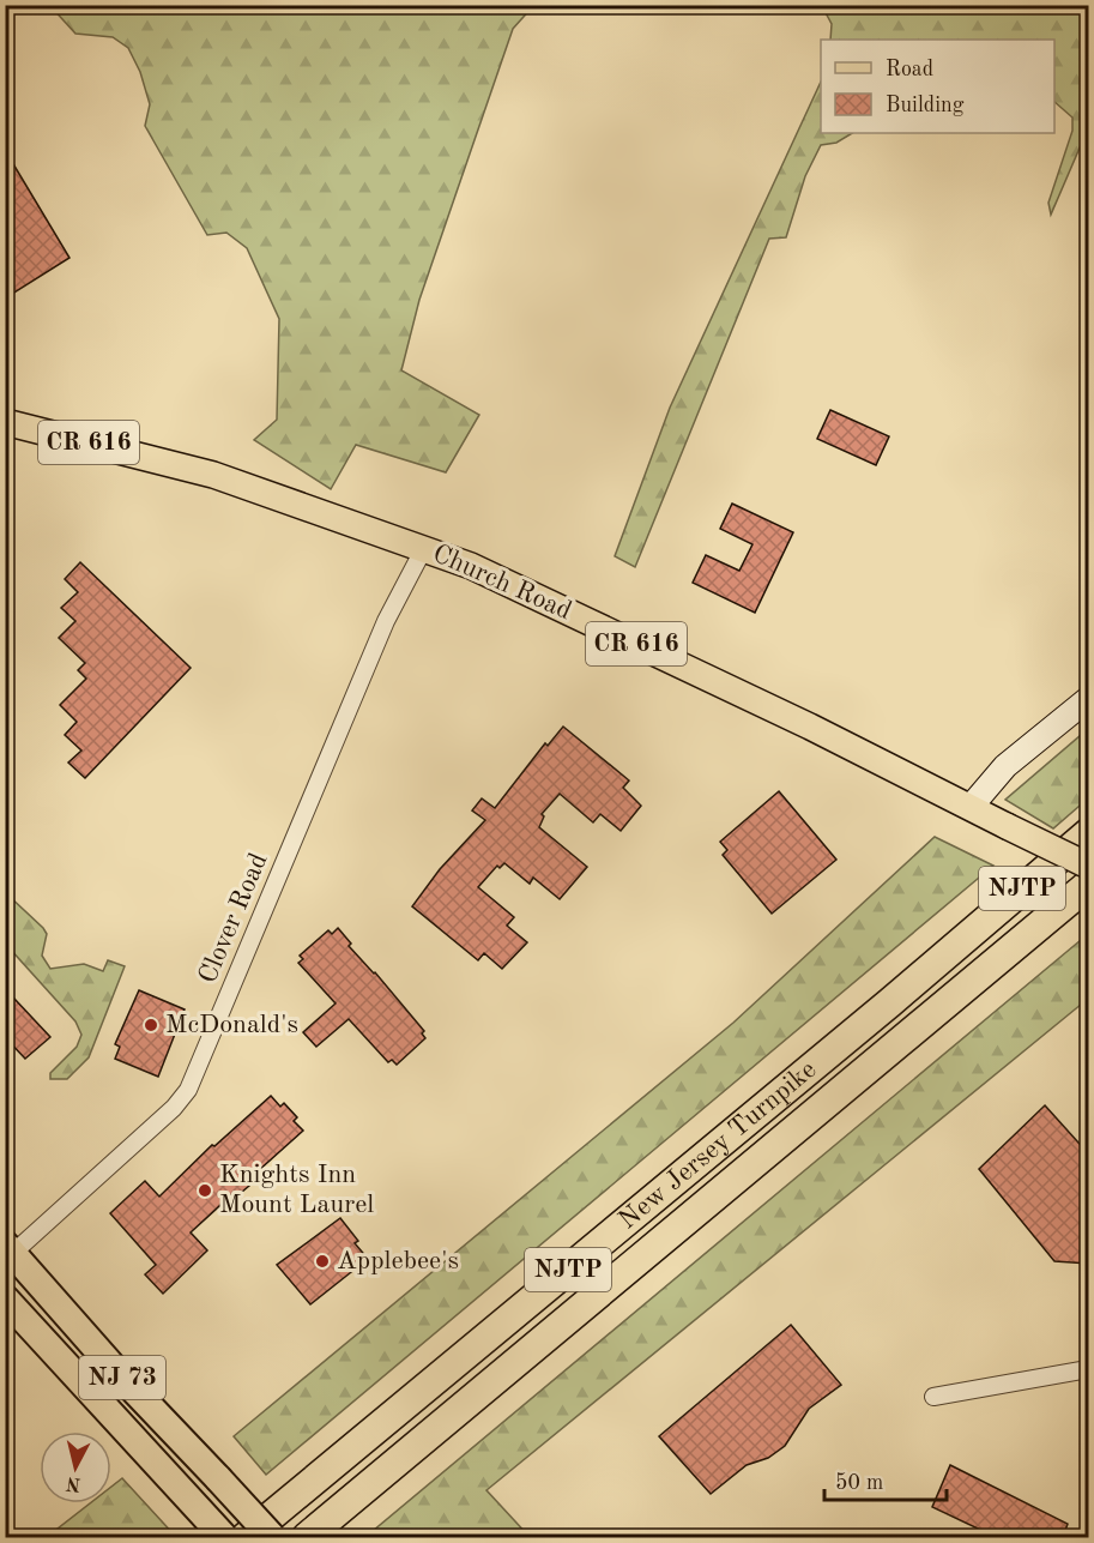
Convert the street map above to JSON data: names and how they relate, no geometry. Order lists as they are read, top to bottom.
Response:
{
  "streets": {
    "highway": ["NJTP", "New Jersey Turnpike", "NJ 73"],
    "main road": ["CR 616", "Church Road"],
    "street": ["Clover Road"]
  },
  "crossings": [
    ["Church Road", "Clover Road"],
    ["Clover Road", "NJ 73"]
  ],
  "places": ["McDonald's", "Knights Inn Mount Laurel", "Applebee's"],
  "legend": ["Road", "Building"],
  "scale_bar": "50 m",
  "north": "bottom"
}
